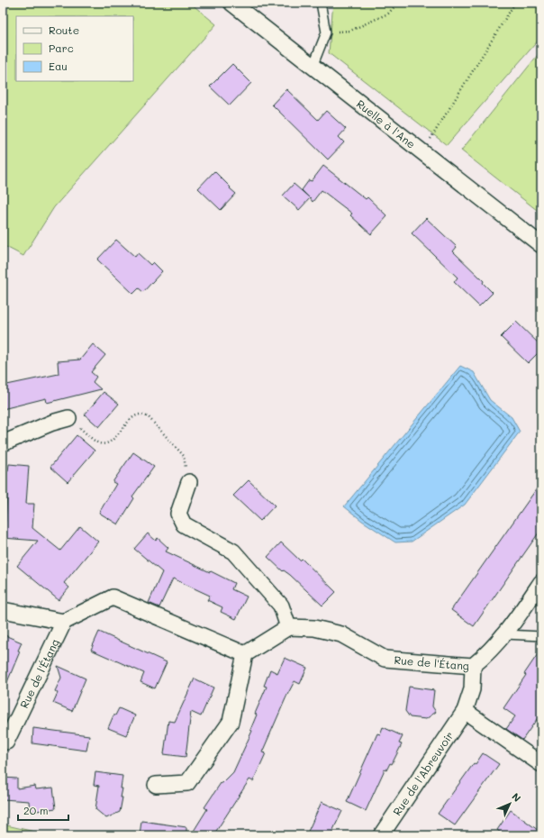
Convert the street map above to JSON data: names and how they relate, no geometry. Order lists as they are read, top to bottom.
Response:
{
  "streets": {
    "street": ["Ruelle à l'Ane", "Rue de l'Étang", "Rue de l'Abreuvoir"]
  },
  "crossings": [
    ["Rue de l'Étang", "Rue de l'Abreuvoir"]
  ],
  "legend": ["Route", "Parc", "Eau"],
  "scale_bar": "20 m",
  "north": "top right"
}
